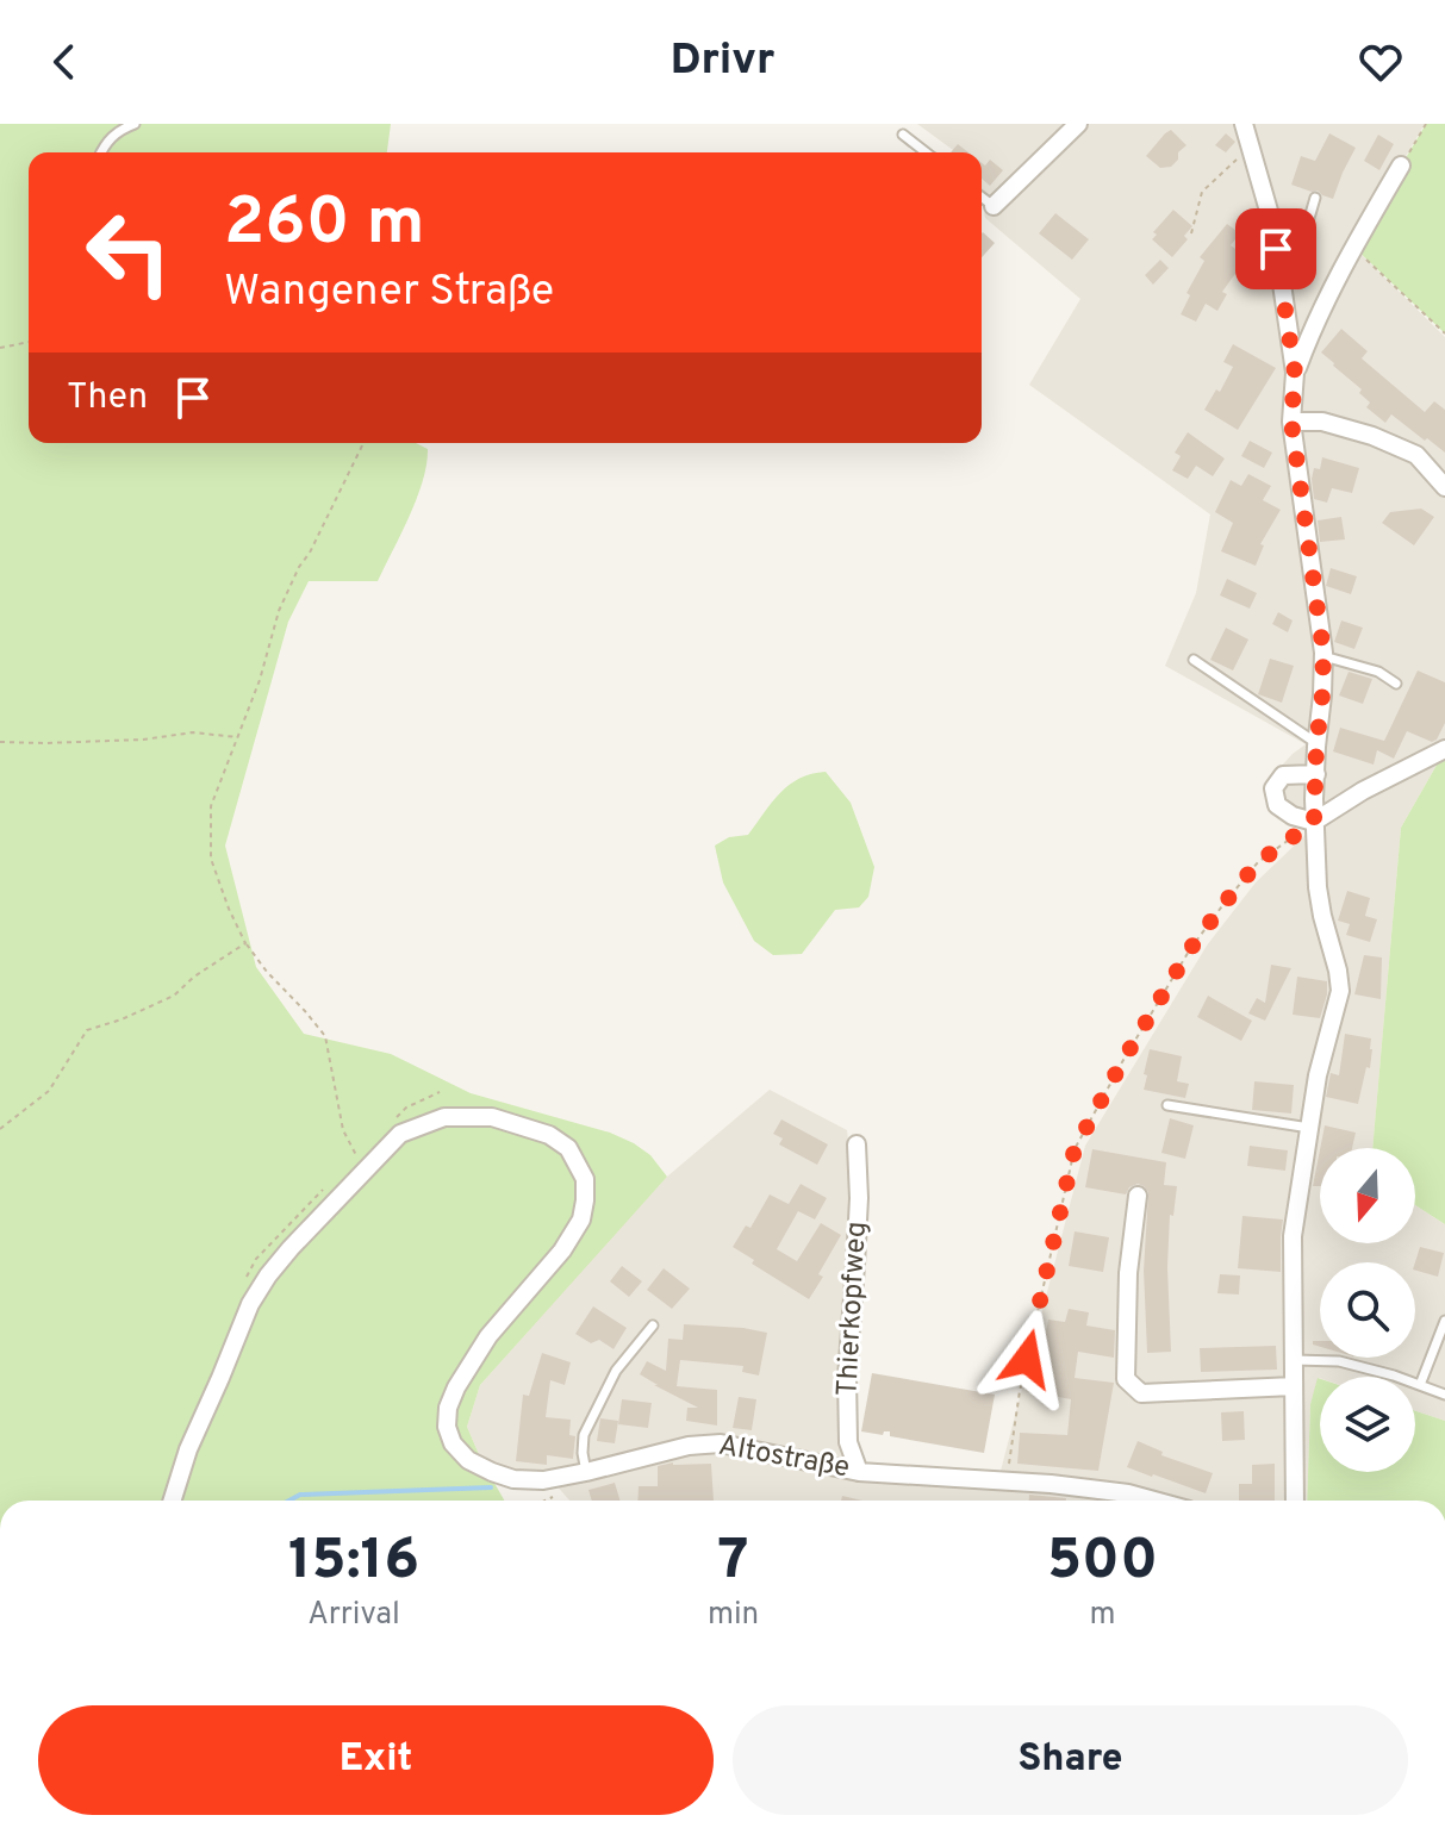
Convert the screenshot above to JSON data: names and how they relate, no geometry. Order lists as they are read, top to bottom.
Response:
{
  "streets": {
    "street": ["Thierkopfweg", "Altostraße"]
  },
  "crossings": [
    ["Thierkopfweg", "Altostraße"]
  ],
  "north": "bottom",
  "page": {
    "header": "Drivr",
    "turn": ["260 m", "Wangener Straße"],
    "then": "Then",
    "eta": [
      "15:16",
      "Arrival",
      "7",
      "min",
      "500",
      "m"
    ],
    "buttons": ["Exit", "Share"]
  }
}
